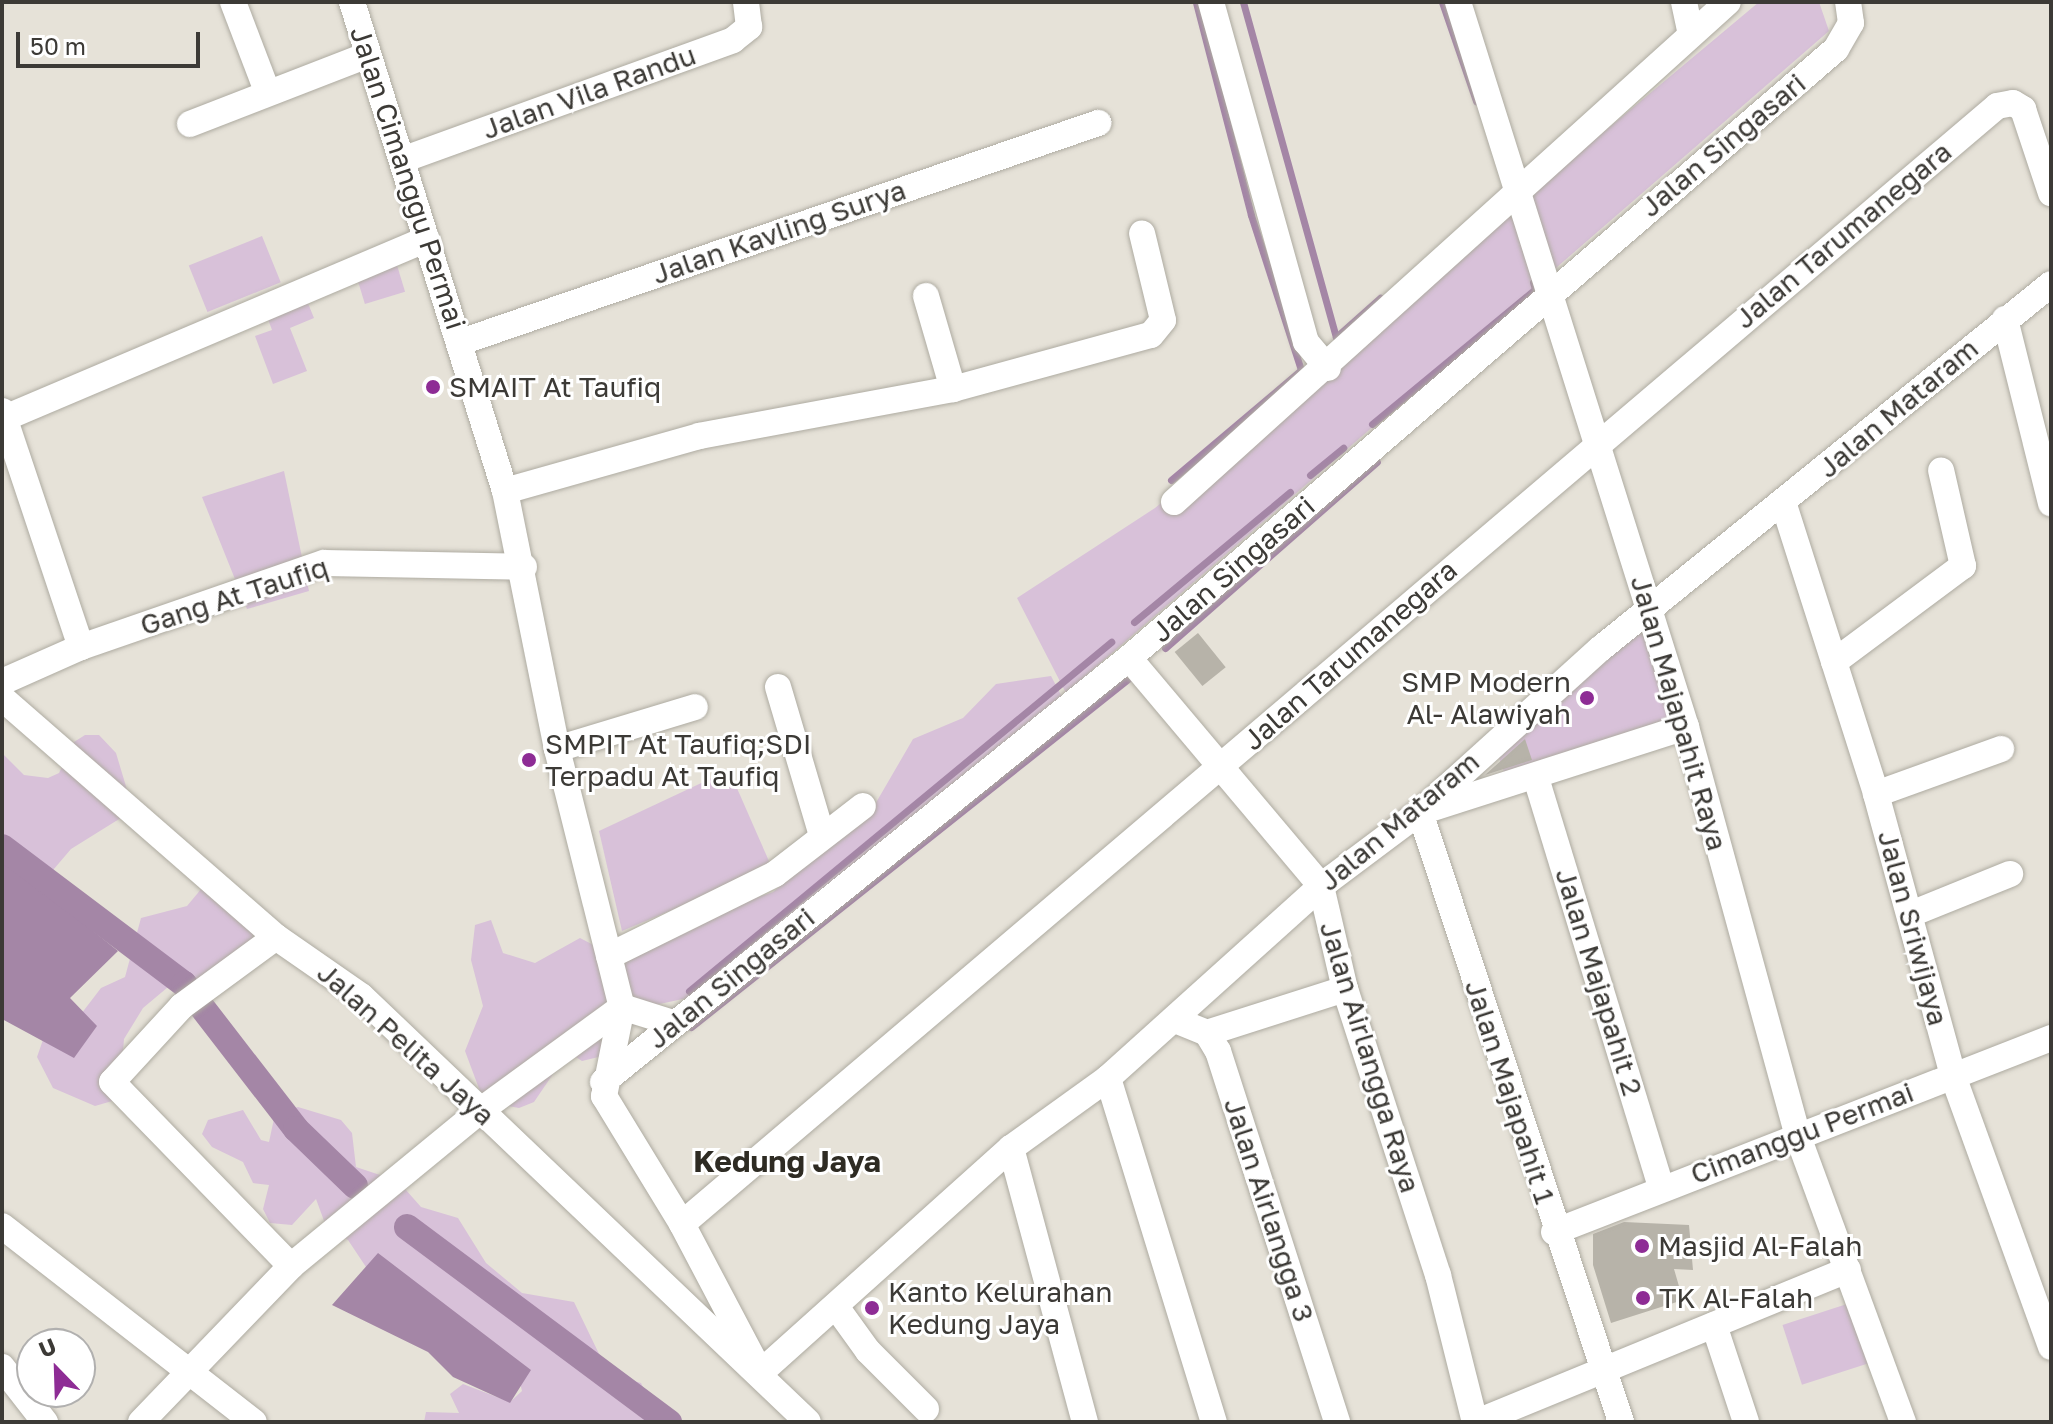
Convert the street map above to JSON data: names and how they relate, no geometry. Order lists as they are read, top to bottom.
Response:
{
  "streets": {
    "street": [
      "Jalan Vila Randu",
      "Jalan Singasari",
      "Jalan Cimanggu Permai",
      "Jalan Kavling Surya",
      "Jalan Tarumanegara",
      "Jalan Mataram",
      "Gang At Taufiq",
      "Jalan Majapahit Raya",
      "Jalan Sriwijaya",
      "Jalan Majapahit 2",
      "Jalan Pelita Jaya",
      "Jalan Airlangga Raya",
      "Jalan Majapahit 1",
      "Cimanggu Permai",
      "Jalan Airlangga 3"
    ]
  },
  "crossings": [
    ["Jalan Vila Randu", "Jalan Cimanggu Permai"],
    ["Jalan Singasari", "Jalan Cimanggu Permai"],
    ["Jalan Singasari", "Jalan Majapahit Raya"],
    ["Jalan Singasari", "Jalan Airlangga Raya"],
    ["Jalan Cimanggu Permai", "Jalan Kavling Surya"],
    ["Jalan Cimanggu Permai", "Gang At Taufiq"],
    ["Jalan Tarumanegara", "Jalan Majapahit Raya"],
    ["Jalan Tarumanegara", "Jalan Airlangga Raya"],
    ["Jalan Mataram", "Jalan Majapahit Raya"],
    ["Jalan Mataram", "Jalan Sriwijaya"],
    ["Jalan Mataram", "Jalan Pelita Jaya"],
    ["Jalan Mataram", "Jalan Airlangga Raya"],
    ["Jalan Mataram", "Jalan Majapahit 1"],
    ["Jalan Majapahit Raya", "Cimanggu Permai"],
    ["Jalan Sriwijaya", "Cimanggu Permai"],
    ["Jalan Majapahit 2", "Cimanggu Permai"],
    ["Jalan Majapahit 1", "Cimanggu Permai"]
  ],
  "districts": ["Kedung Jaya"],
  "places": [
    "SMAIT At Taufiq",
    "SMP Modern Al- Alawiyah",
    "SMPIT At Taufiq;SDI Terpadu At Taufiq",
    "Masjid Al-Falah",
    "TK Al-Falah",
    "Kanto Kelurahan Kedung Jaya"
  ],
  "scale_bar": "50 m",
  "north": "top left"
}
